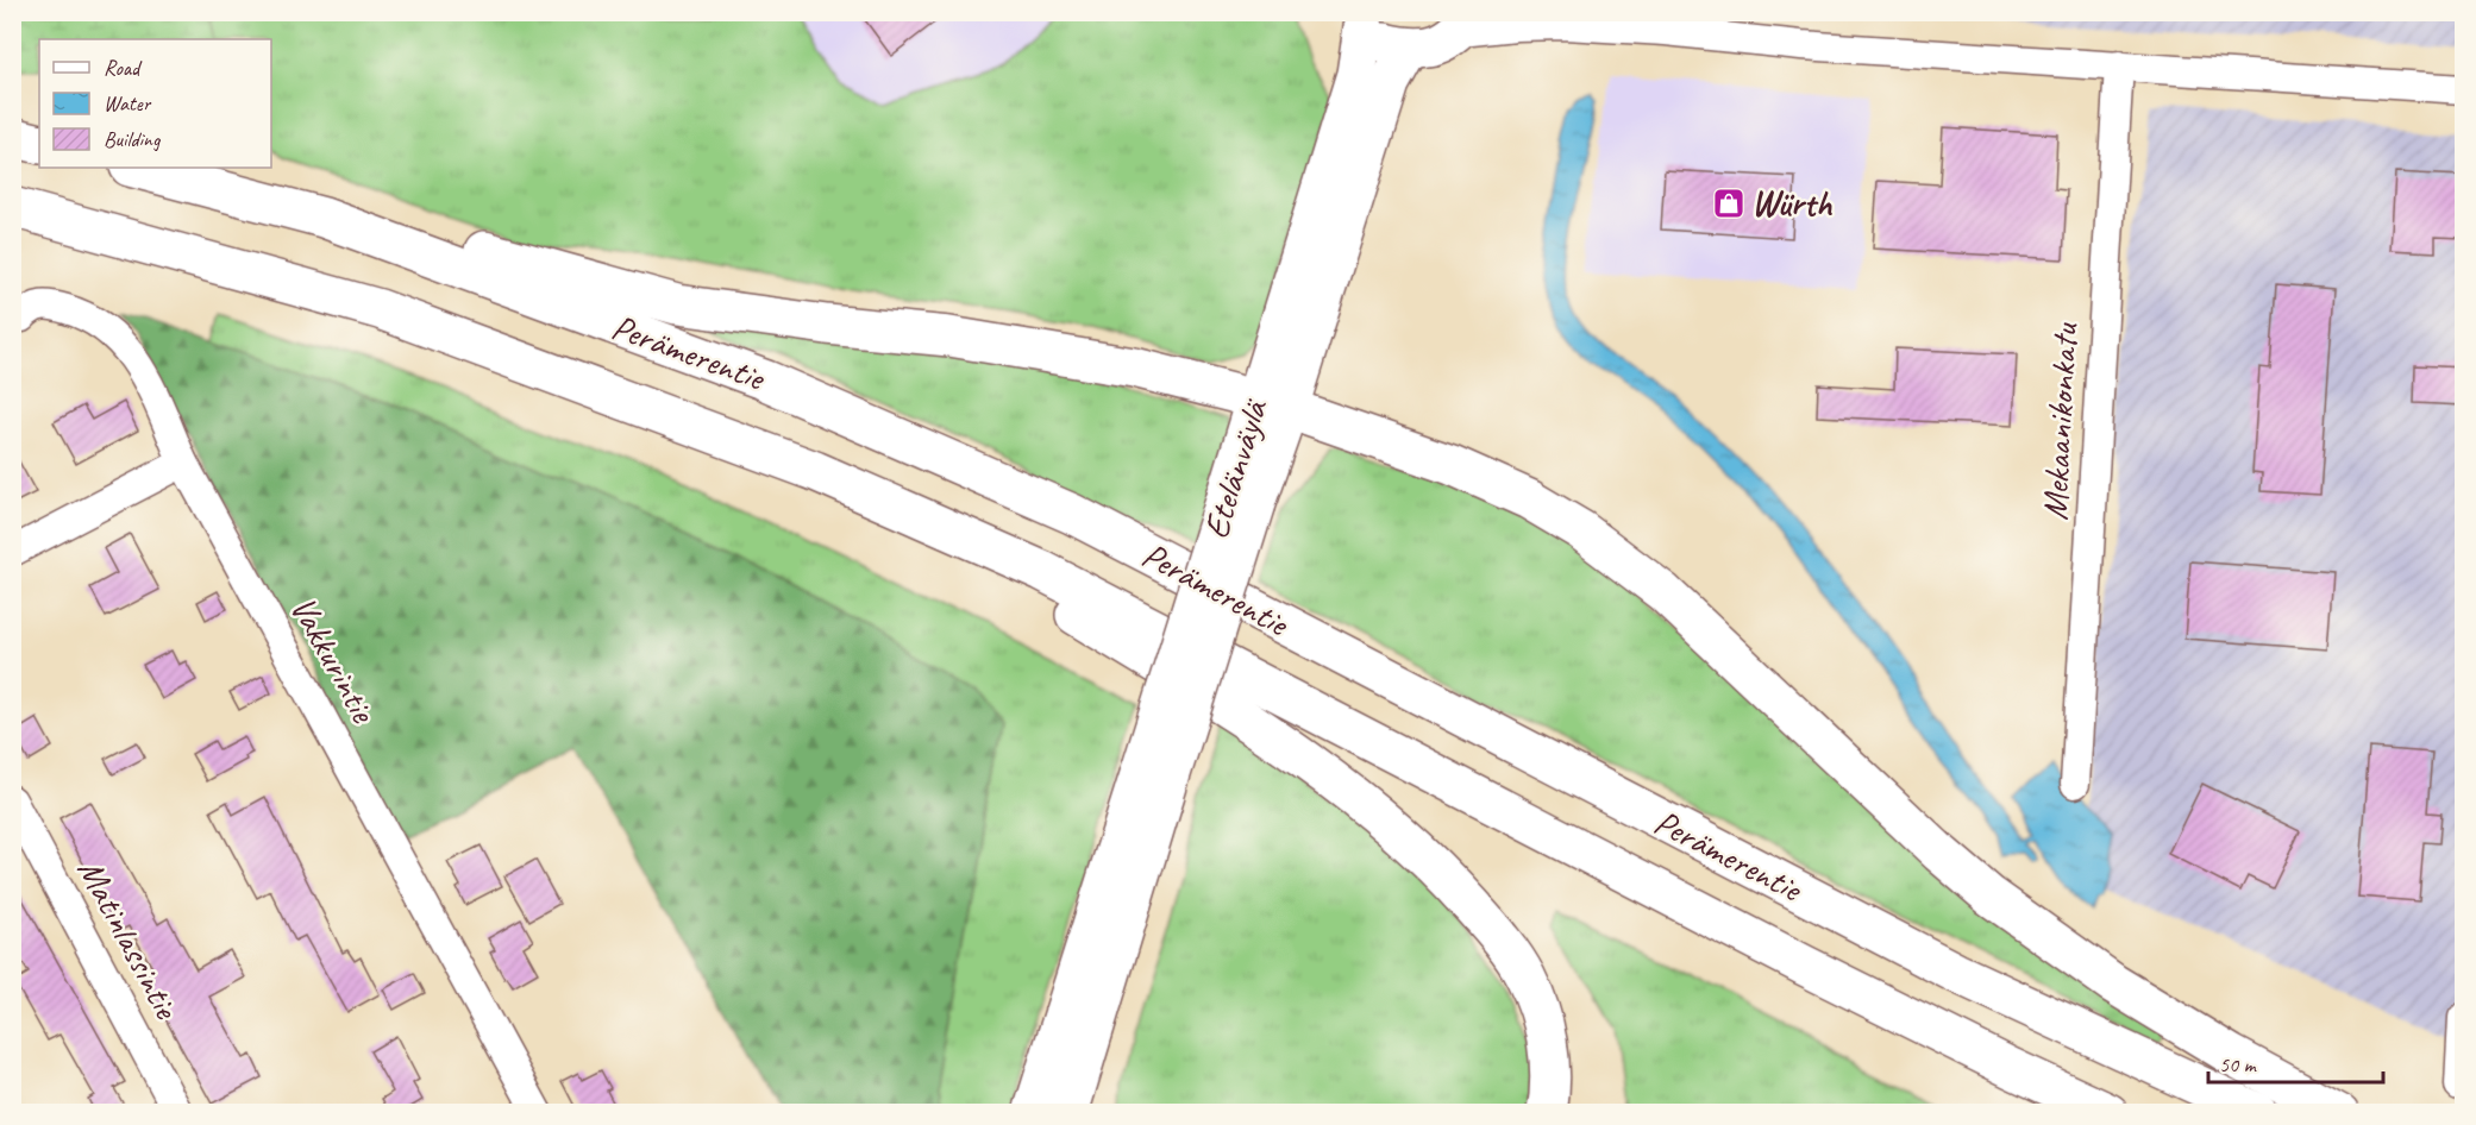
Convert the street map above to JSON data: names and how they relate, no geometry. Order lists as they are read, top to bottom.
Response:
{
  "streets": {
    "main road": ["Perämerentie", "Etelänväylä"],
    "street": ["Mekaanikonkatu", "Vakkurintie", "Matinlassintie"]
  },
  "places": {
    "shop": ["Würth"]
  },
  "legend": ["Road", "Water", "Building"],
  "scale_bar": "50 m"
}
